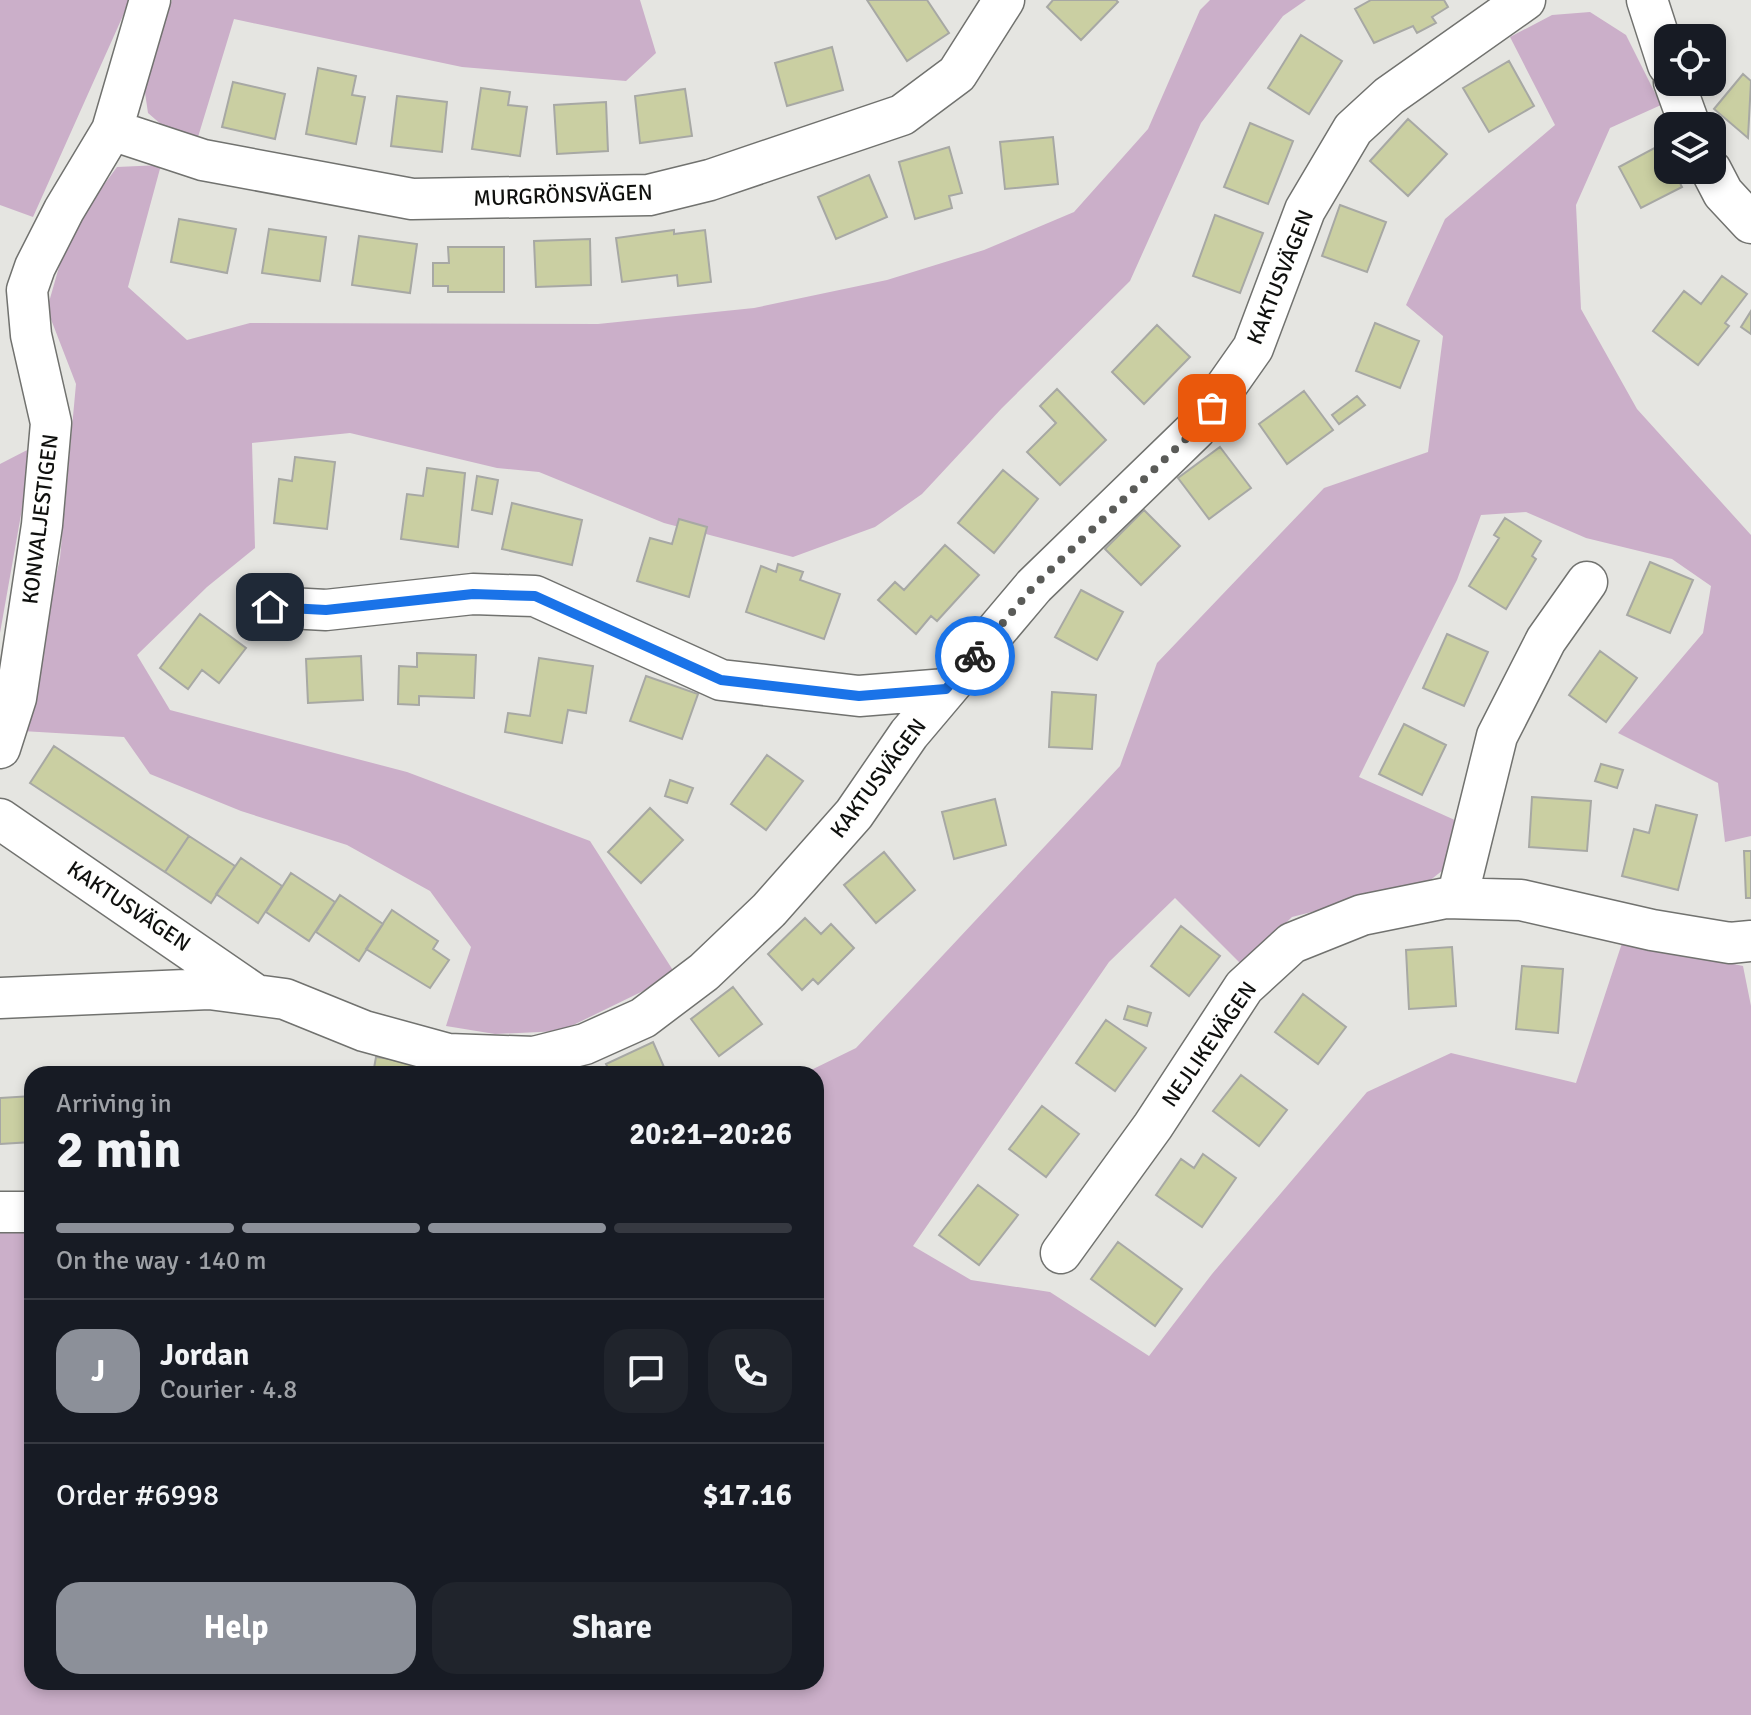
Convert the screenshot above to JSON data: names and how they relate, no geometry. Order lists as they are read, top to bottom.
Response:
{
  "streets": {
    "street": [
      "MURGRÖNSVÄGEN",
      "KAKTUSVÄGEN",
      "KONVALJESTIGEN",
      "NEJLIKEVÄGEN"
    ]
  },
  "crossings": [
    ["MURGRÖNSVÄGEN", "KONVALJESTIGEN"]
  ],
  "page": {
    "heading": ["2 min", "Arriving in", "20:21–20:26"],
    "panel": [
      "Jordan",
      "Courier · 4.8",
      "Order #6998",
      "$17.16"
    ],
    "bar": "On the way · 140 m",
    "round": "J",
    "buttons": ["Help", "Share"]
  }
}
